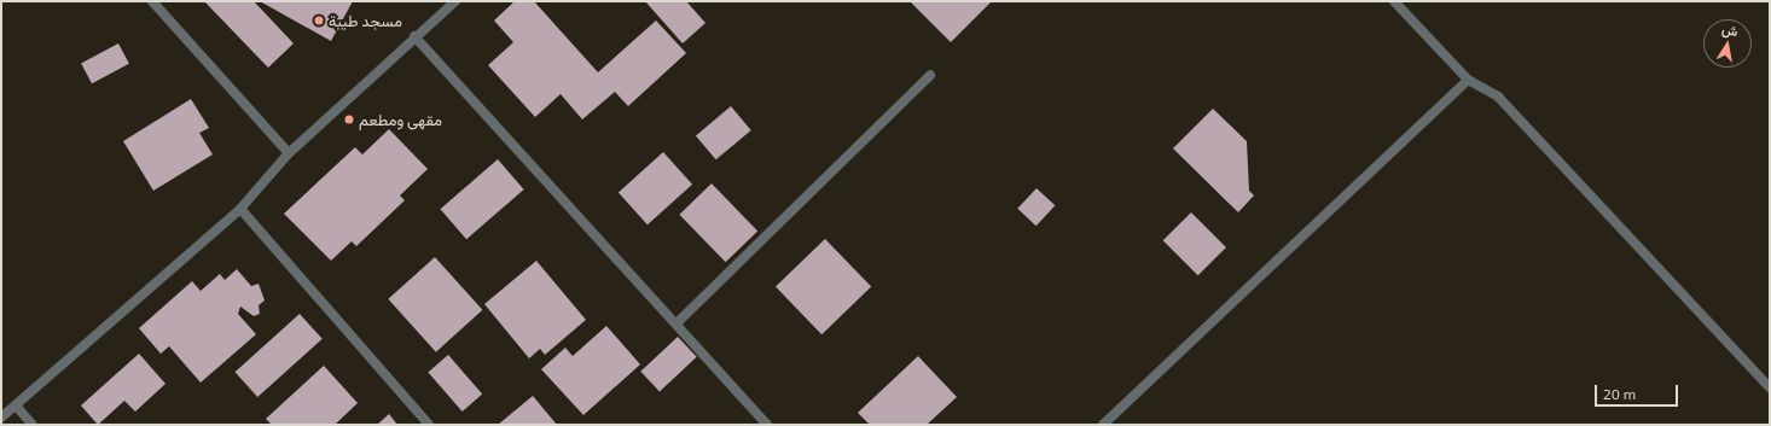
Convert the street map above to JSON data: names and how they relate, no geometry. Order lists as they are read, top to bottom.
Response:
{
  "places": ["مسجد طيبة", "مقهى ومطعم"],
  "scale_bar": "20 m",
  "north": "top"
}
